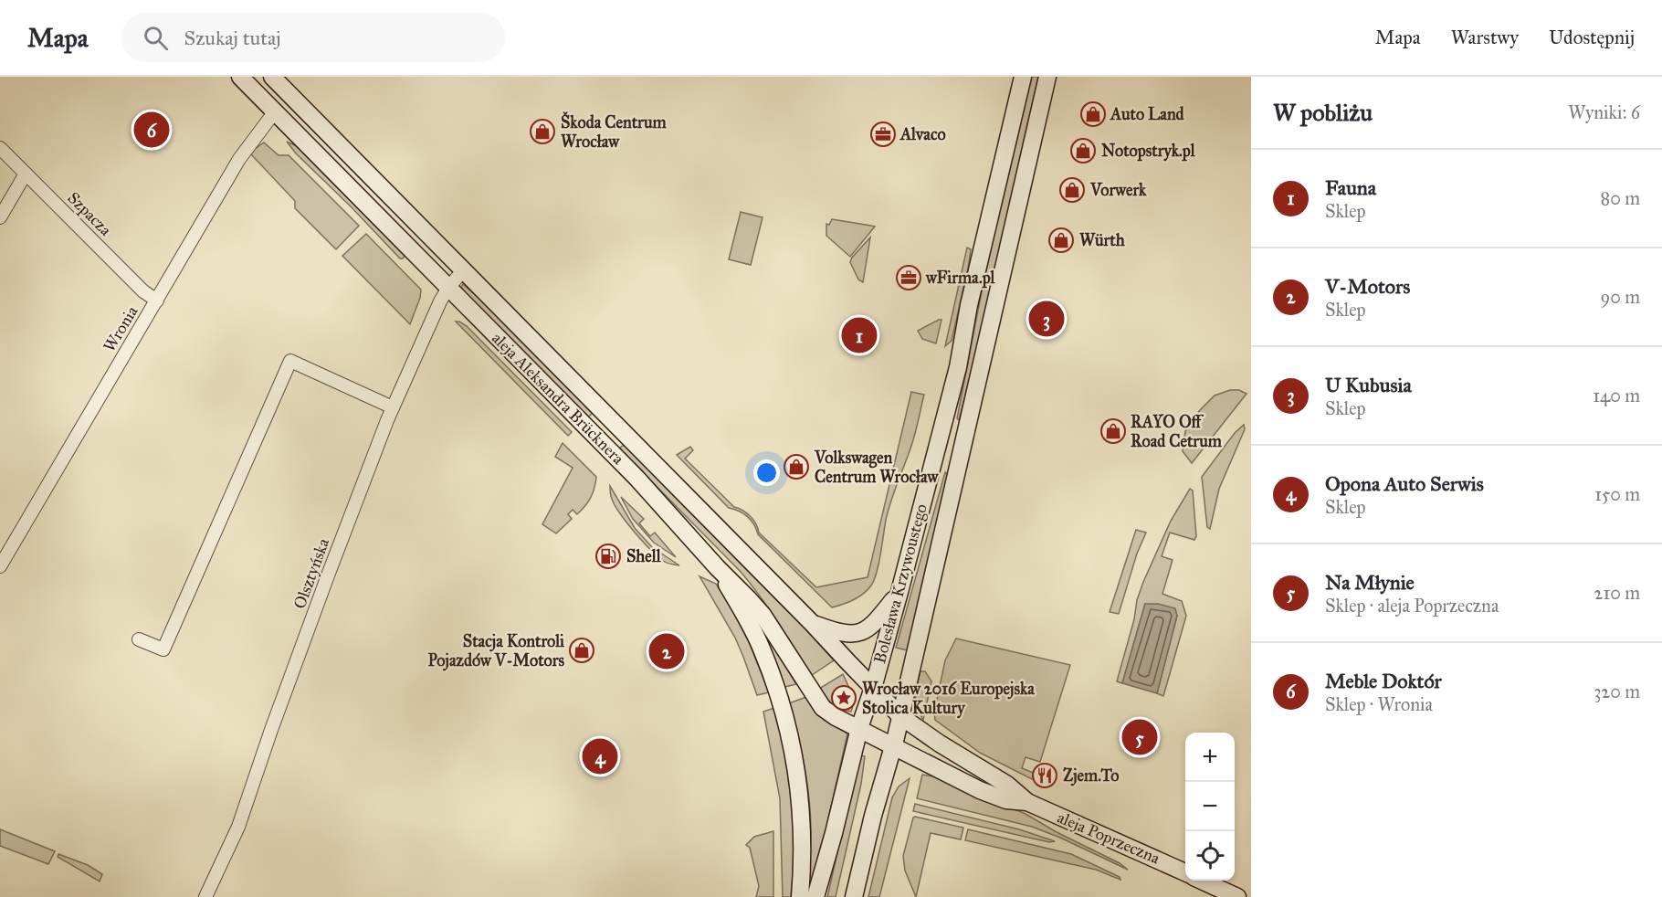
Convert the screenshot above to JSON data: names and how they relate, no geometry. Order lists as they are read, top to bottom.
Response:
{
  "streets": {
    "main road": ["aleja Aleksandra Brücknera", "Bolesława Krzywoustego", "aleja Poprzeczna"],
    "street": ["Szpacza", "Wronia", "Olsztyńska"]
  },
  "crossings": [
    ["Szpacza", "Wronia"],
    ["Wronia", "aleja Aleksandra Brücknera"],
    ["aleja Aleksandra Brücknera", "Olsztyńska"],
    ["aleja Aleksandra Brücknera", "Bolesława Krzywoustego"],
    ["aleja Aleksandra Brücknera", "aleja Poprzeczna"],
    ["Bolesława Krzywoustego", "aleja Poprzeczna"]
  ],
  "places": {
    "shop": [
      "Auto Land",
      "Škoda Centrum Wrocław",
      "Notopstryk.pl",
      "Vorwerk",
      "Würth",
      "RAYO Off Road Cetrum",
      "Volkswagen Centrum Wrocław",
      "Stacja Kontroli Pojazdów V-Motors"
    ],
    "office": ["Alvaco", "wFirma.pl"],
    "fuel station": ["Shell"],
    "place": ["Wrocław 2016 Europejska Stolica Kultury"],
    "restaurant": ["Zjem.To"]
  },
  "page": {
    "header": "Mapa",
    "search": "Szukaj tutaj",
    "nav": ["Mapa", "Warstwy", "Udostępnij"],
    "heading": ["W pobliżu", "Wyniki: 6"],
    "pins": [
      "6",
      "3",
      "1",
      "2",
      "5",
      "4"
    ],
    "list": [
      {
        "mark": "1",
        "name": "Fauna",
        "note": "Sklep",
        "value": "80 m"
      },
      {
        "mark": "2",
        "name": "V-Motors",
        "note": "Sklep",
        "value": "90 m"
      },
      {
        "mark": "3",
        "name": "U Kubusia",
        "note": "Sklep",
        "value": "140 m"
      },
      {
        "mark": "4",
        "name": "Opona Auto Serwis",
        "note": "Sklep",
        "value": "150 m"
      },
      {
        "mark": "5",
        "name": "Na Młynie",
        "note": "Sklep · aleja Poprzeczna",
        "value": "210 m"
      },
      {
        "mark": "6",
        "name": "Meble Doktór",
        "note": "Sklep · Wronia",
        "value": "320 m"
      }
    ],
    "map_buttons": ["+", "−"]
  }
}
